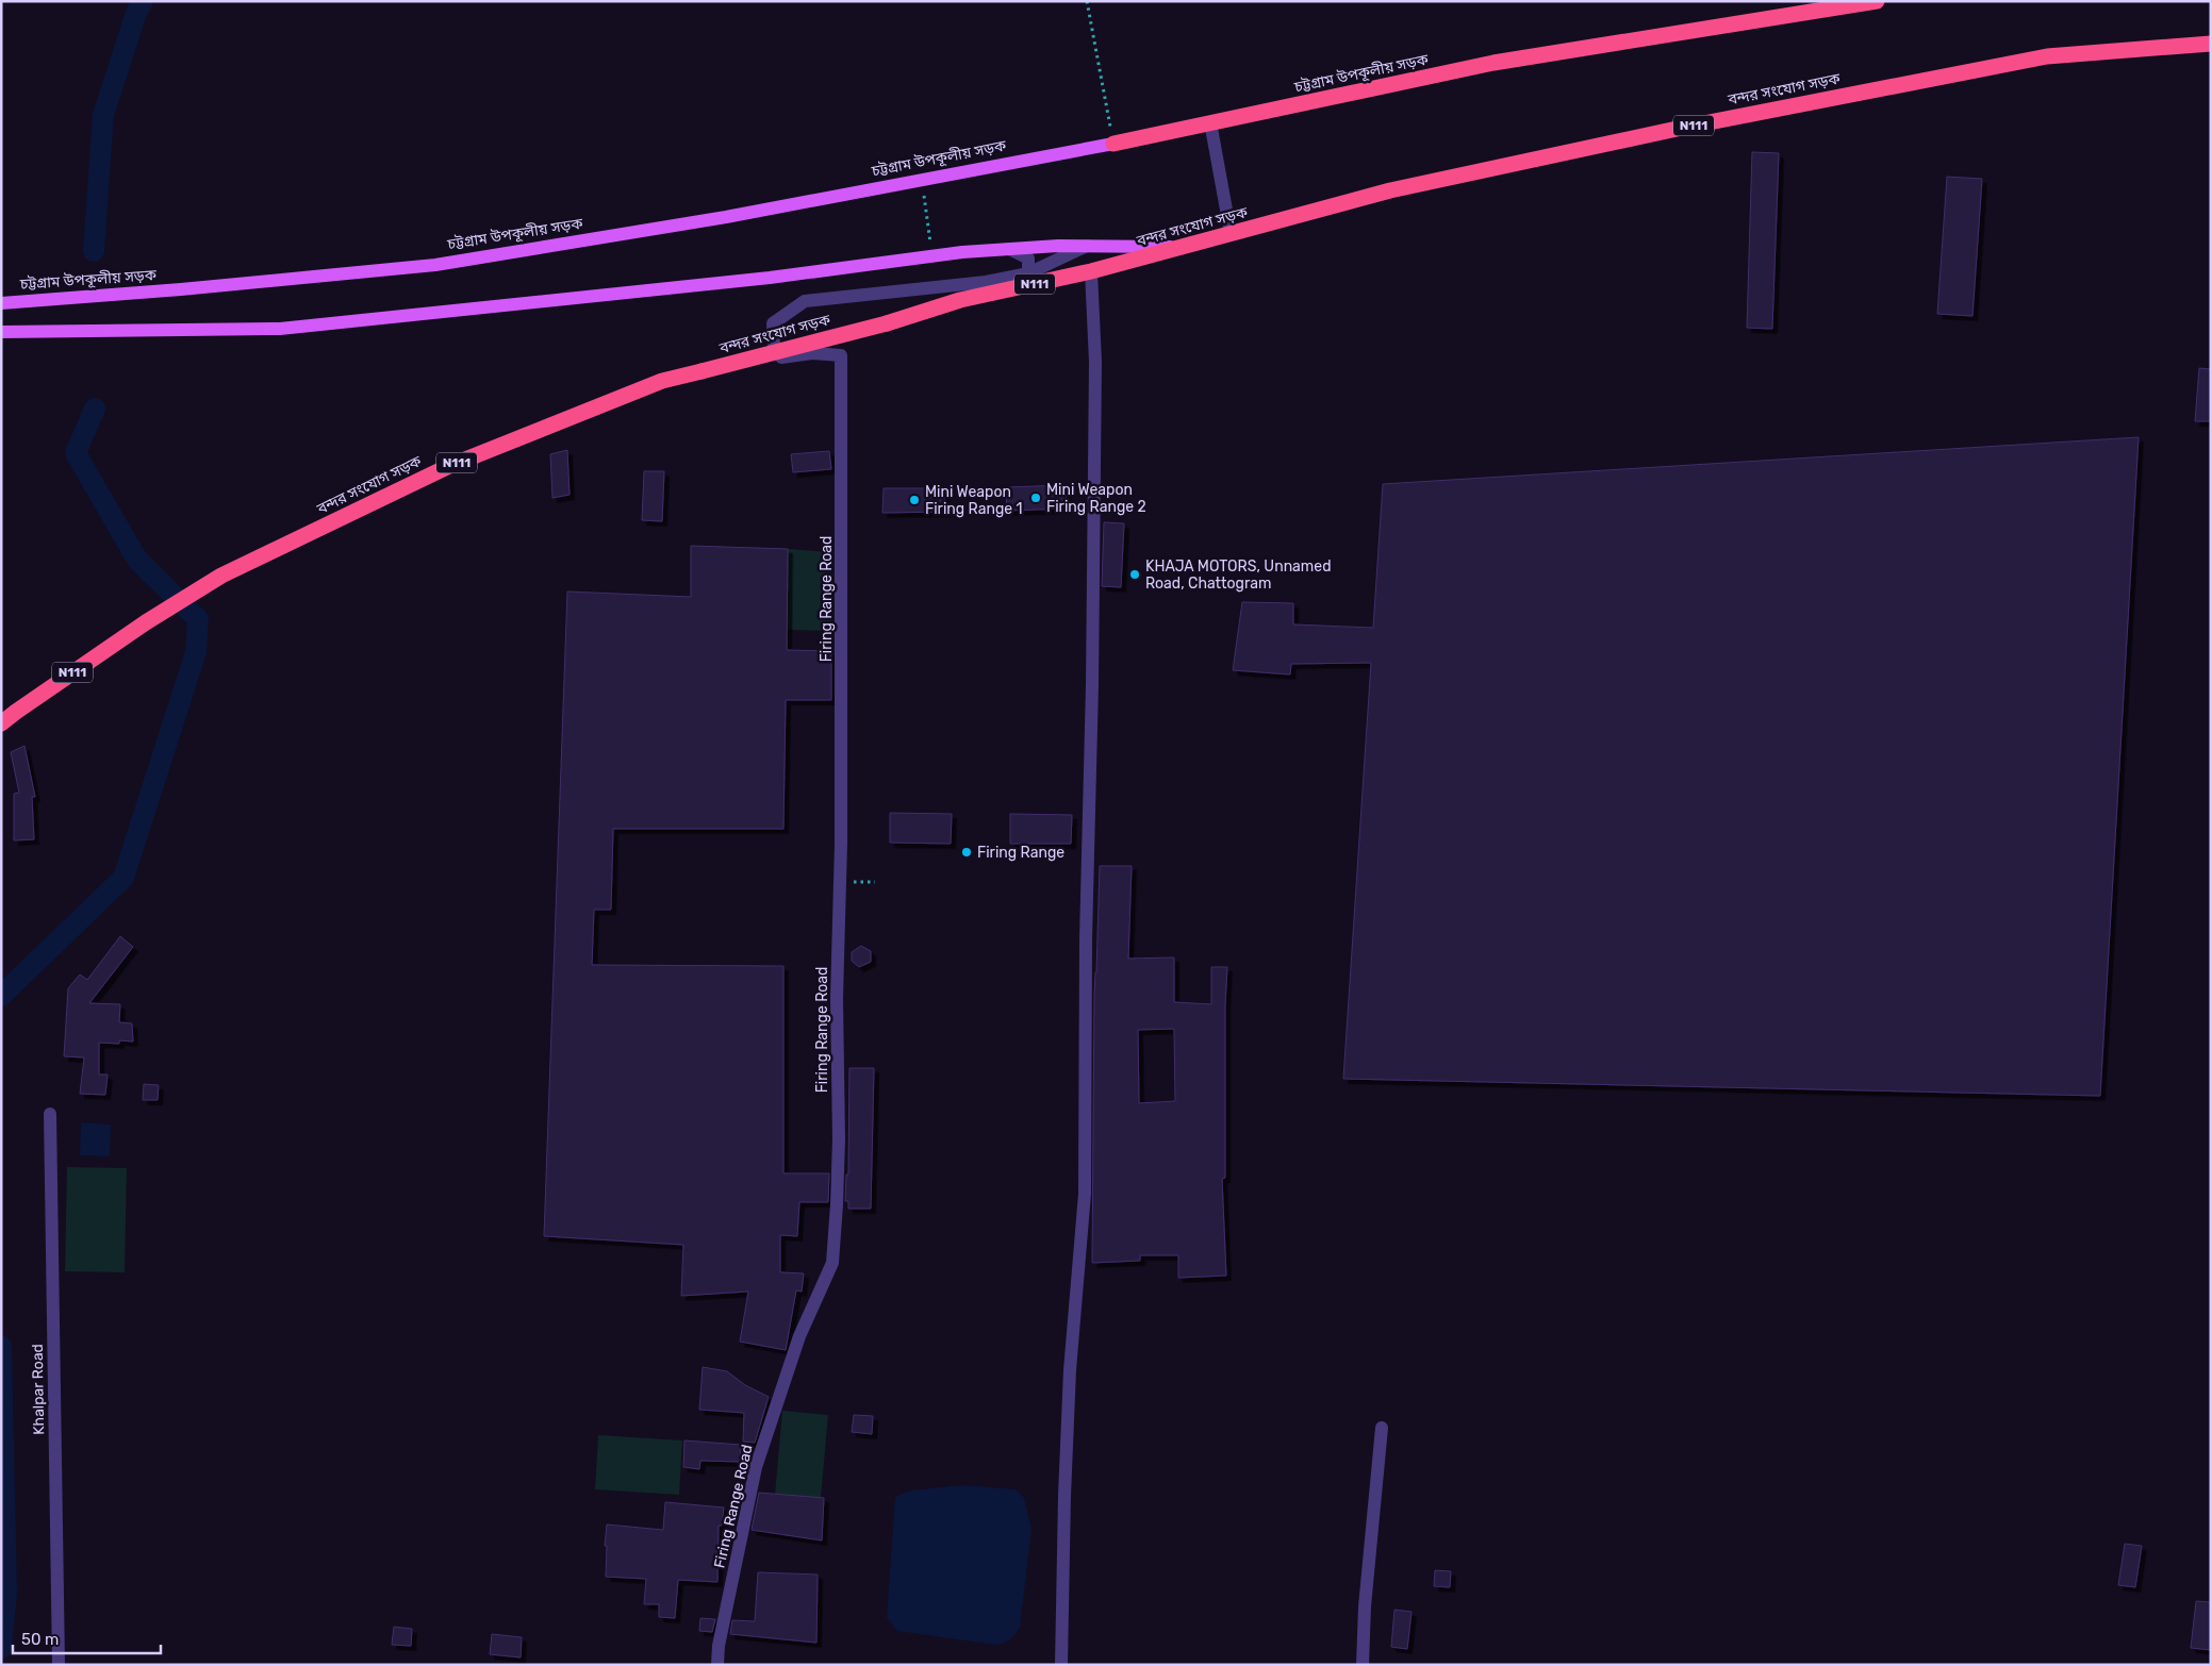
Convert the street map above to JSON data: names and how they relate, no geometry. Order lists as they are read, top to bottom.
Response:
{
  "streets": {
    "highway": ["চট্টগ্রাম উপকূলীয় সড়ক", "বন্দর সংযোগ সড়ক", "N111"],
    "street": ["Firing Range Road", "Khalpar Road"]
  },
  "places": [
    "Mini Weapon Firing Range 2",
    "Mini Weapon Firing Range 1",
    "KHAJA MOTORS, Unnamed Road, Chattogram",
    "Firing Range"
  ],
  "scale_bar": "50 m"
}
